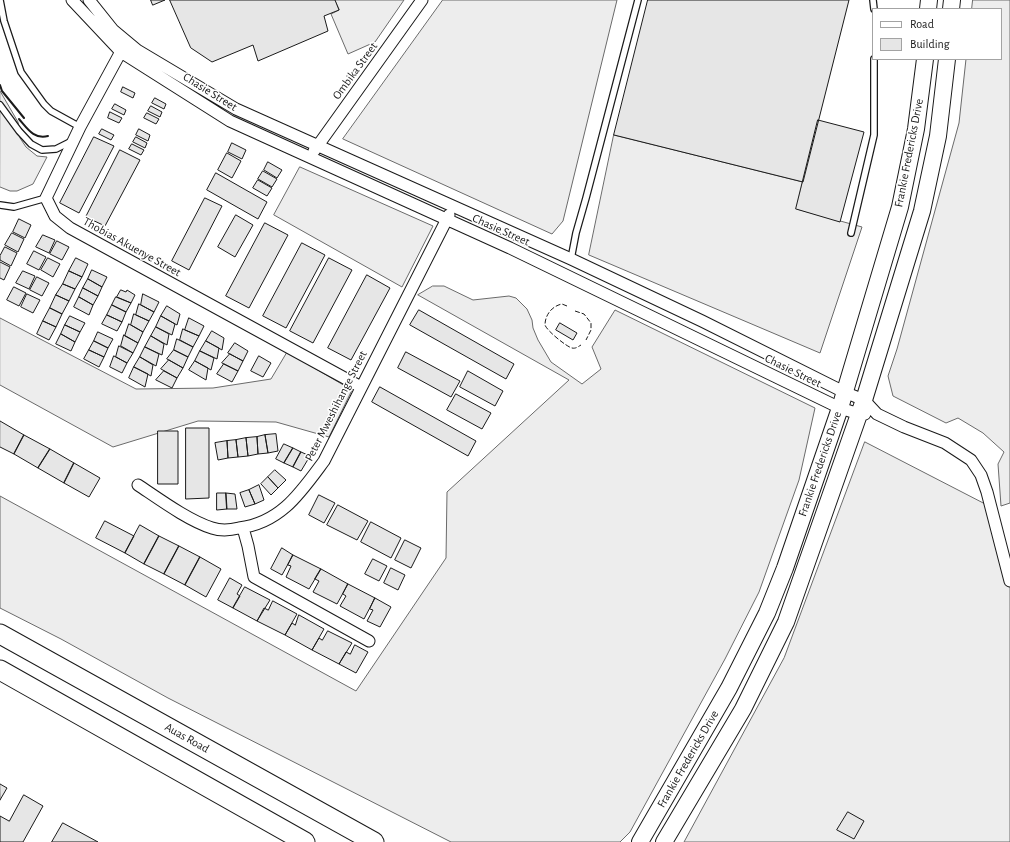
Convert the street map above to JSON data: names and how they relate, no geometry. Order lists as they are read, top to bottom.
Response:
{
  "streets": {
    "highway": ["Auas Road"],
    "main road": ["Frankie Fredericks Drive"],
    "street": [
      "Ombika Street",
      "Chasie Street",
      "Thobias Akuenye Street",
      "Peter Mweshihange Street"
    ]
  },
  "crossings": [
    ["Ombika Street", "Chasie Street"],
    ["Chasie Street", "Frankie Fredericks Drive"],
    ["Chasie Street", "Peter Mweshihange Street"],
    ["Thobias Akuenye Street", "Peter Mweshihange Street"]
  ],
  "legend": ["Road", "Building"]
}
